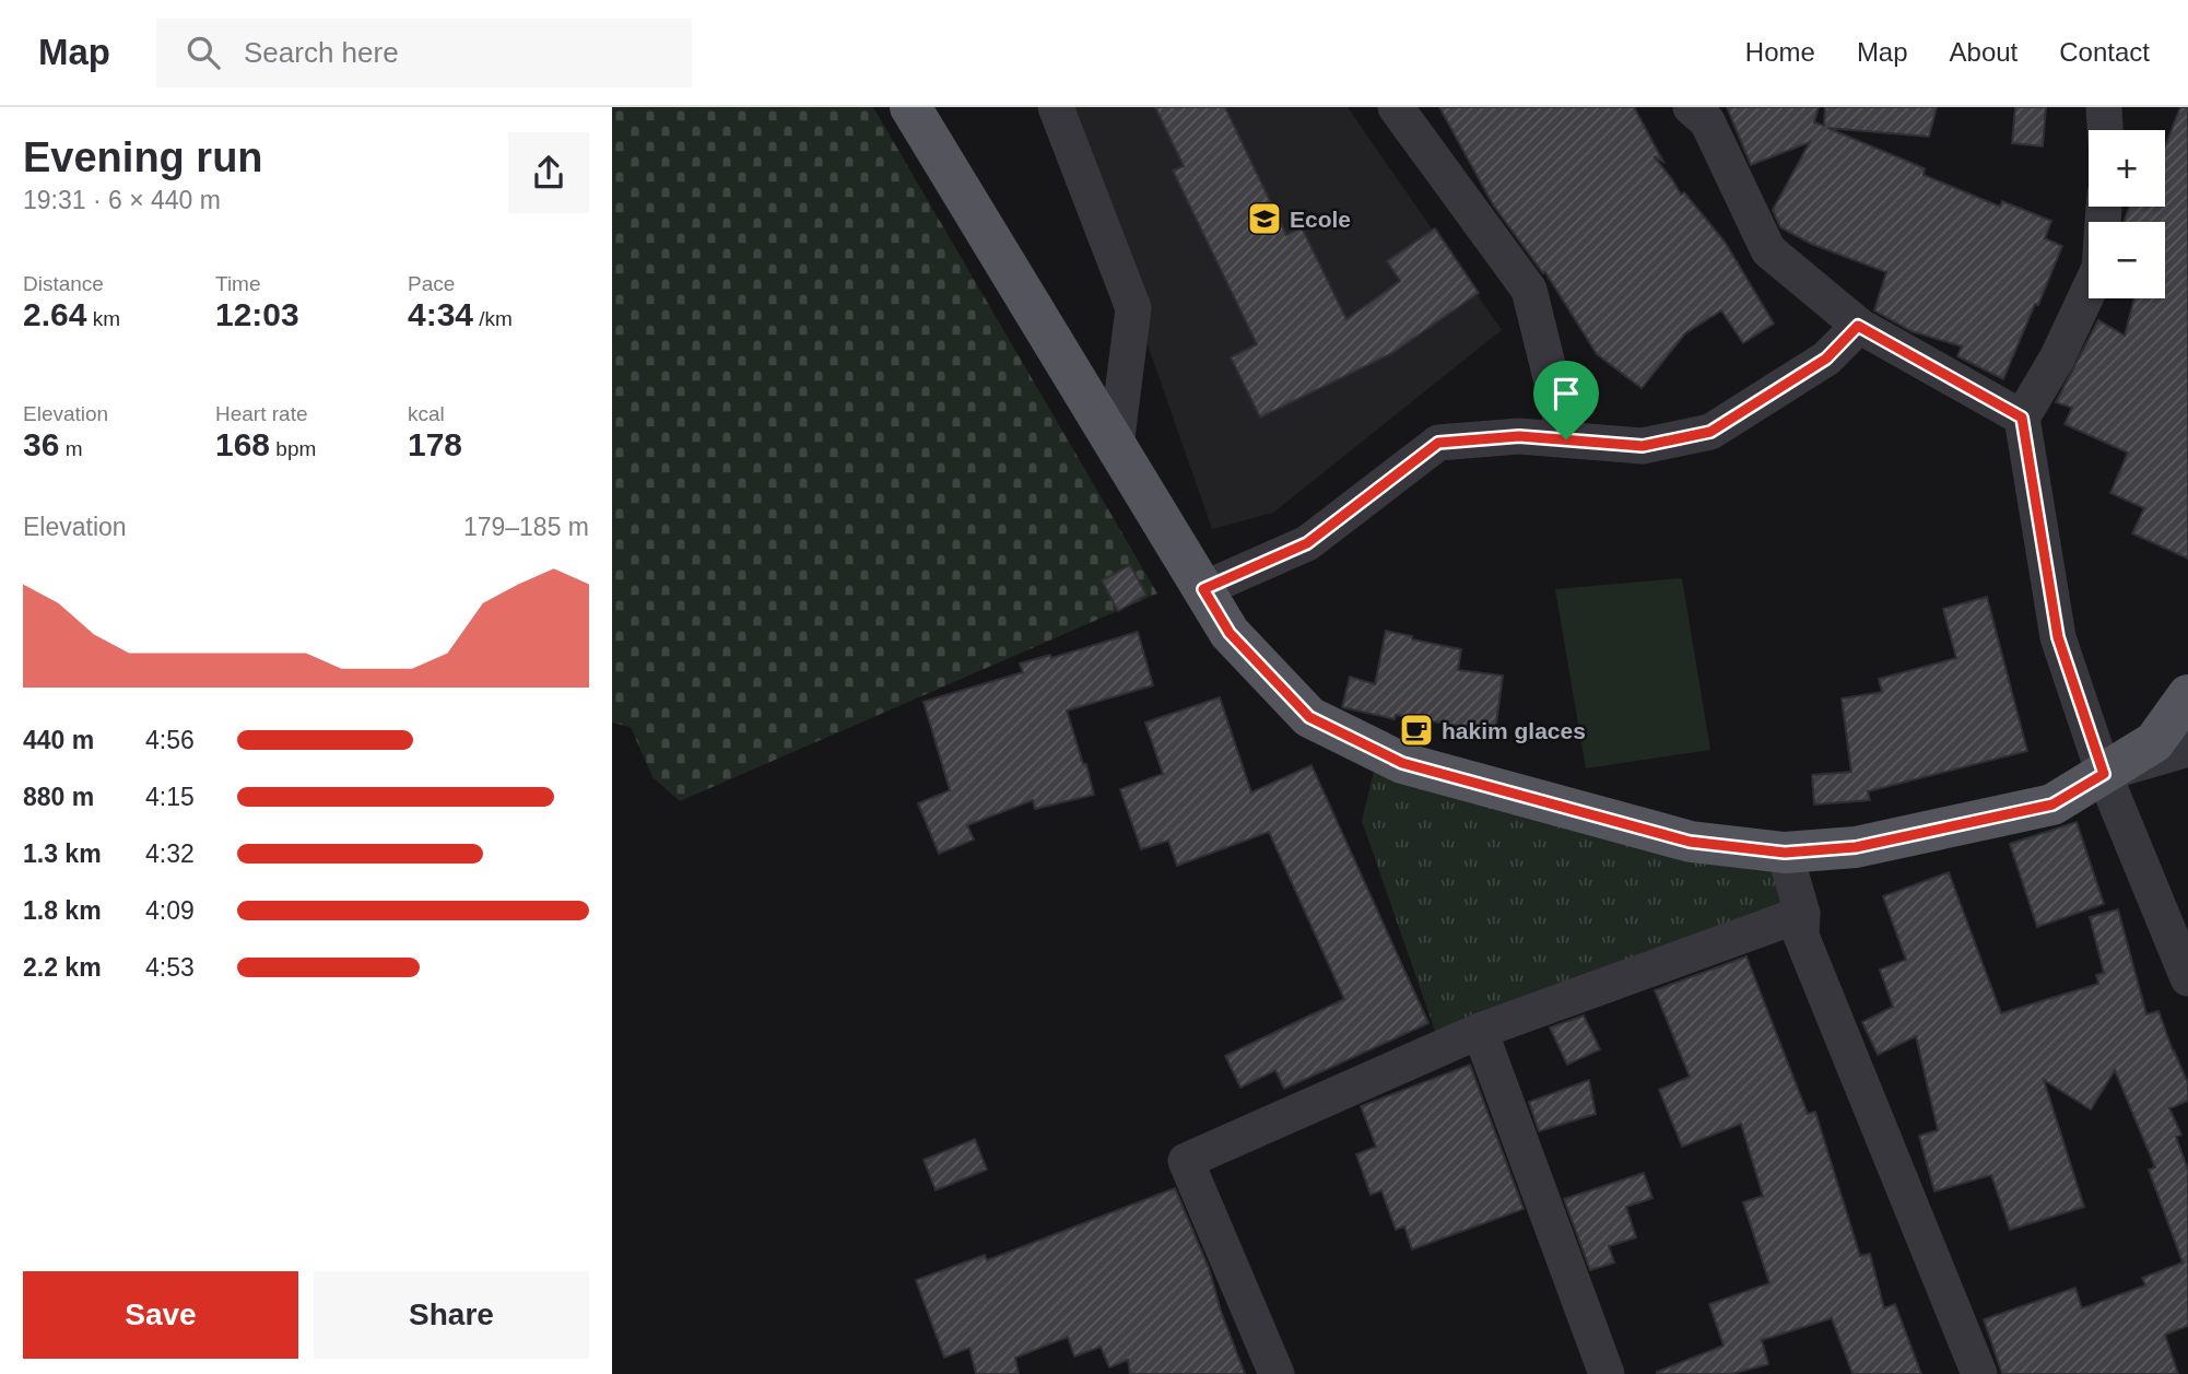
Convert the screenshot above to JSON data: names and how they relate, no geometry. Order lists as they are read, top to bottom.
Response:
{
  "places": {
    "school or university": ["Ecole"],
    "cafe": ["hakim glaces"]
  },
  "page": {
    "header": "Map",
    "search": "Search here",
    "nav": [
      "Home",
      "Map",
      "About",
      "Contact"
    ],
    "heading": ["Evening run", "19:31 · 6 × 440 m"],
    "map_buttons": ["+", "−"],
    "stats": [
      ["Distance", "2.64 km"],
      ["Time", "12:03"],
      ["Pace", "4:34 /km"],
      ["Elevation", "36 m"],
      ["Heart rate", "168 bpm"],
      ["kcal", "178"]
    ],
    "chart": ["Elevation", "179–185 m"],
    "list": [
      {
        "name": "440 m",
        "note": "4:56"
      },
      {
        "name": "880 m",
        "note": "4:15"
      },
      {
        "name": "1.3 km",
        "note": "4:32"
      },
      {
        "name": "1.8 km",
        "note": "4:09"
      },
      {
        "name": "2.2 km",
        "note": "4:53"
      }
    ],
    "buttons": ["Save", "Share"]
  }
}
